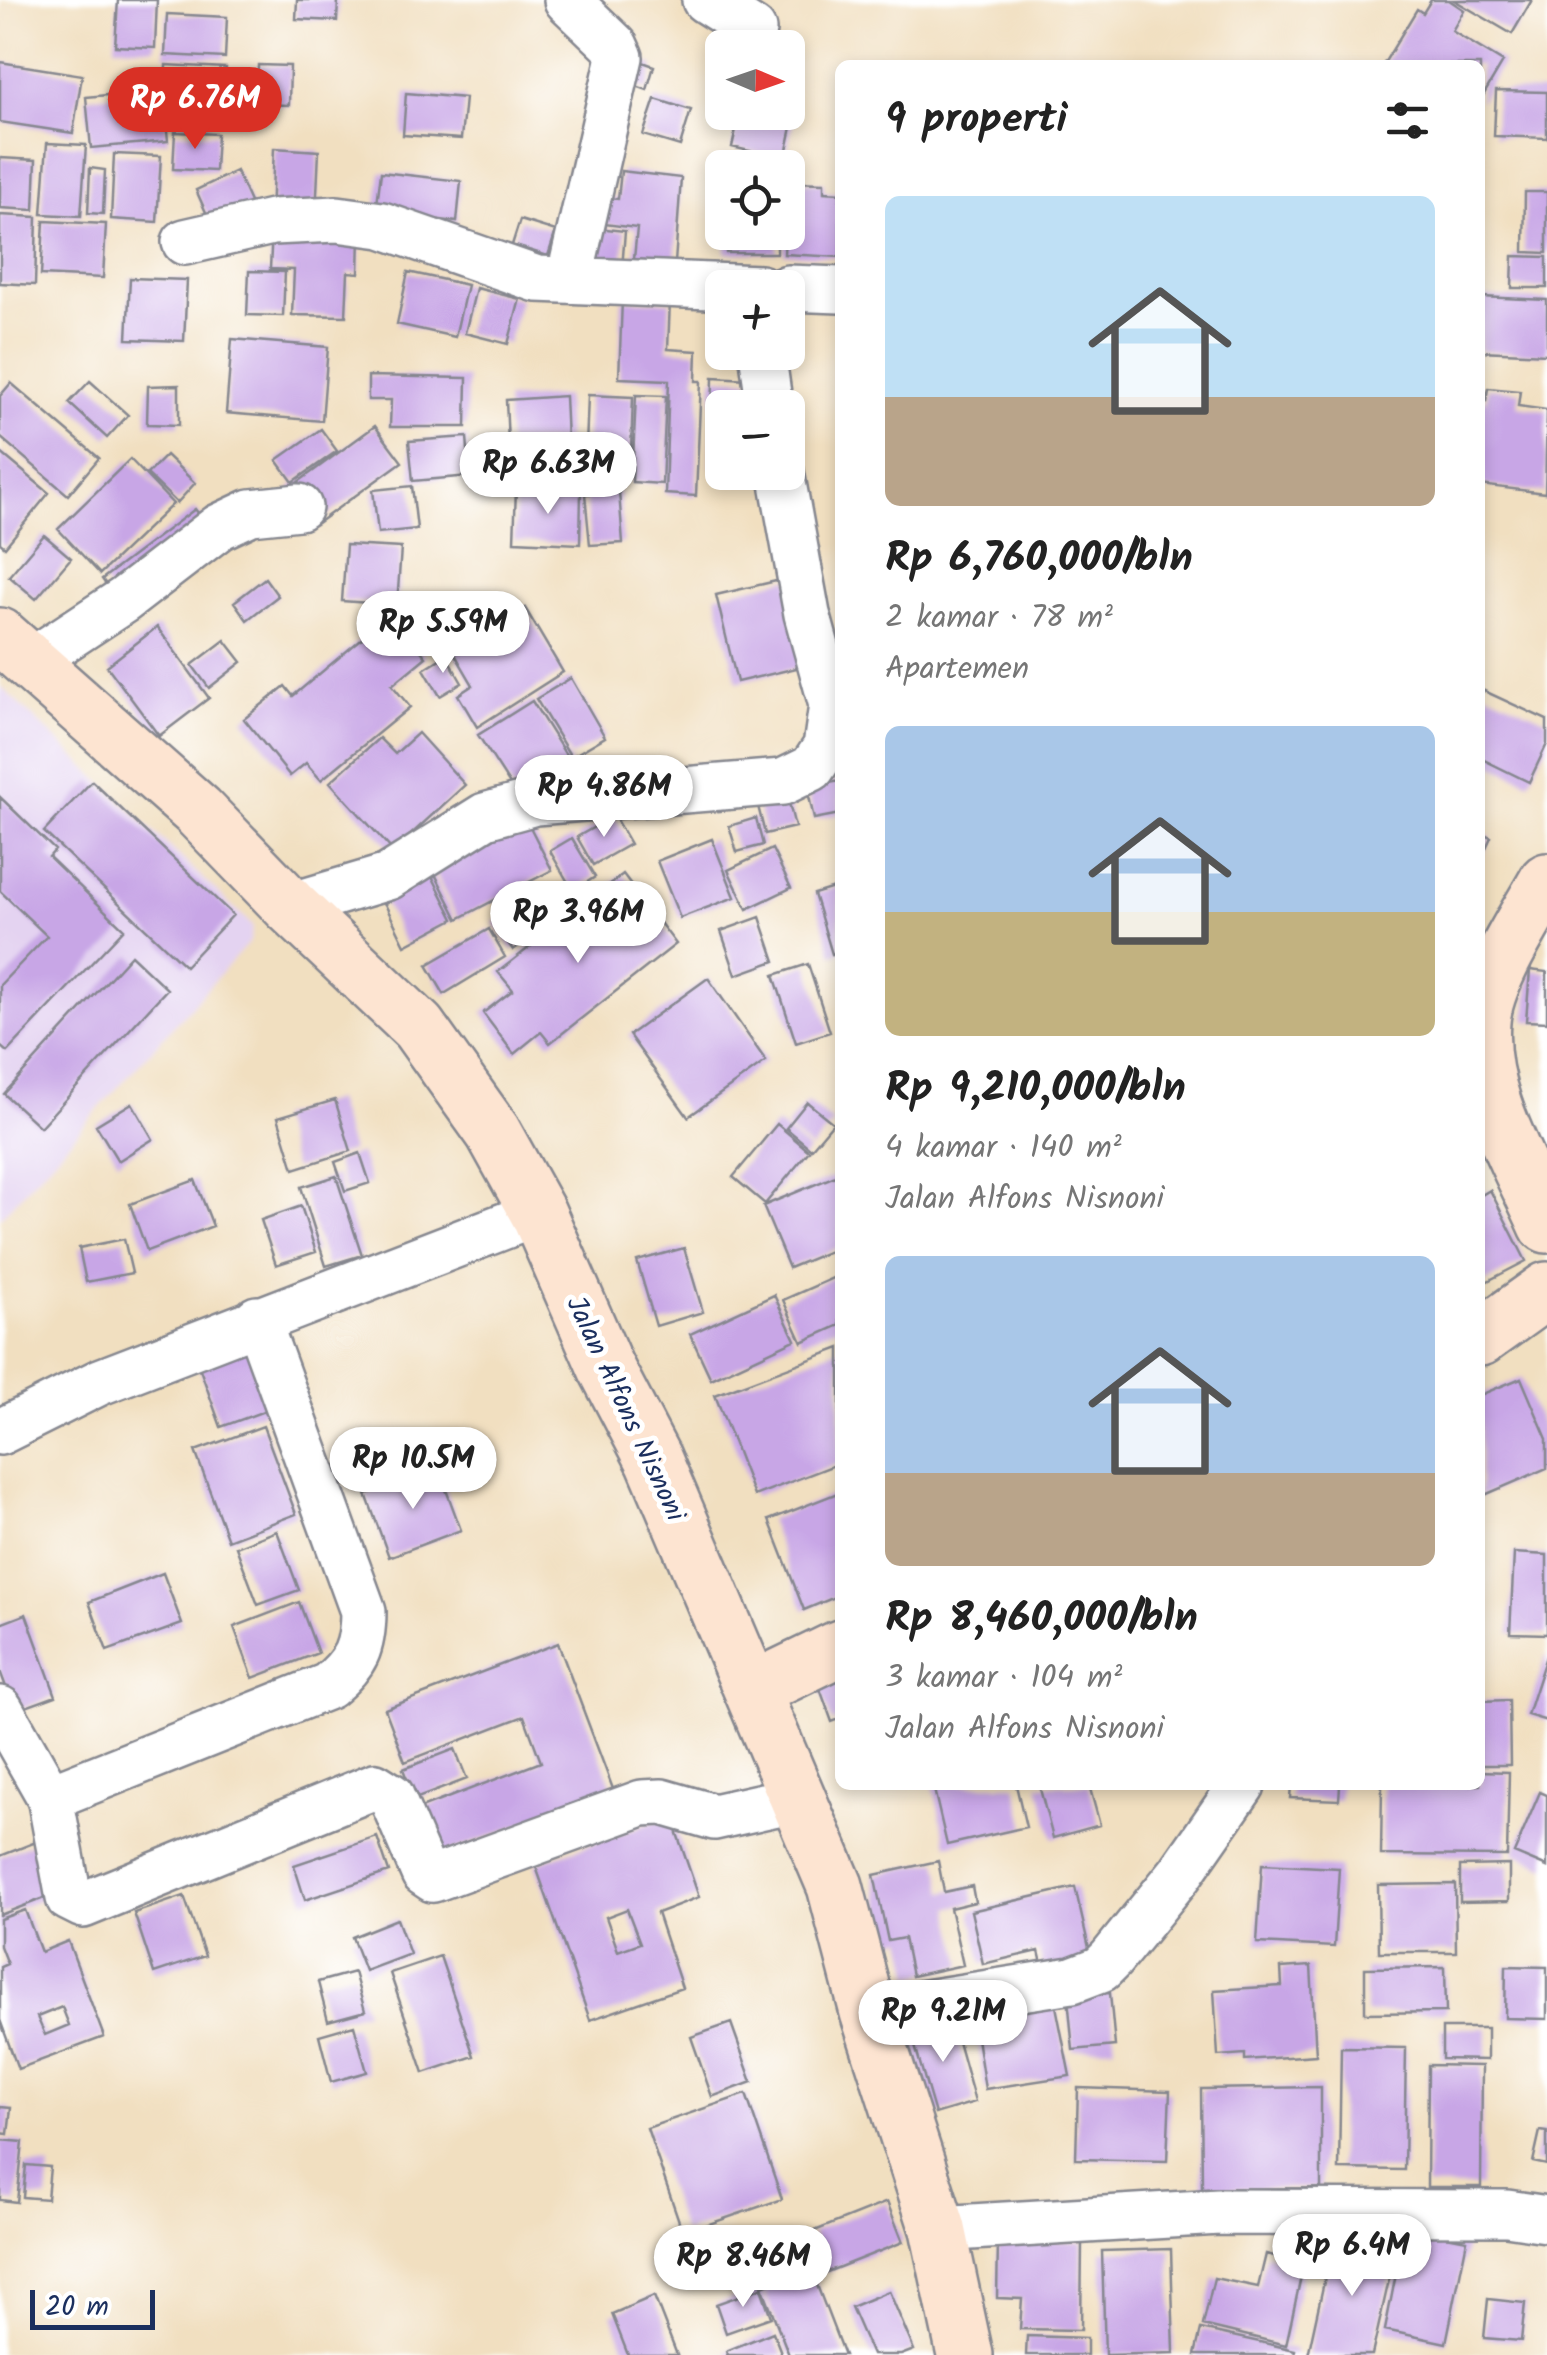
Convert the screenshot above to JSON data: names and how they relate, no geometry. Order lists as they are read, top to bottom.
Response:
{
  "streets": {
    "main road": ["Jalan Alfons Nisnoni"]
  },
  "scale_bar": "20 m",
  "north": "right",
  "page": {
    "map_buttons": ["+", "−"],
    "heading": "9 properti",
    "price": [
      "Rp 6.76M",
      "Rp 6.63M",
      "Rp 5.59M",
      "Rp 4.86M",
      "Rp 3.96M",
      "Rp 10.5M",
      "Rp 9.21M",
      "Rp 6.4M",
      "Rp 8.46M"
    ],
    "list": [
      {
        "name": "Rp 6,760,000/bln",
        "note": "2 kamar · 78 m² · Apartemen"
      },
      {
        "name": "Rp 9,210,000/bln",
        "note": "4 kamar · 140 m² · Jalan Alfons Nisnoni"
      },
      {
        "name": "Rp 8,460,000/bln",
        "note": "3 kamar · 104 m² · Jalan Alfons Nisnoni"
      }
    ],
    "scale": "20 m"
  }
}
